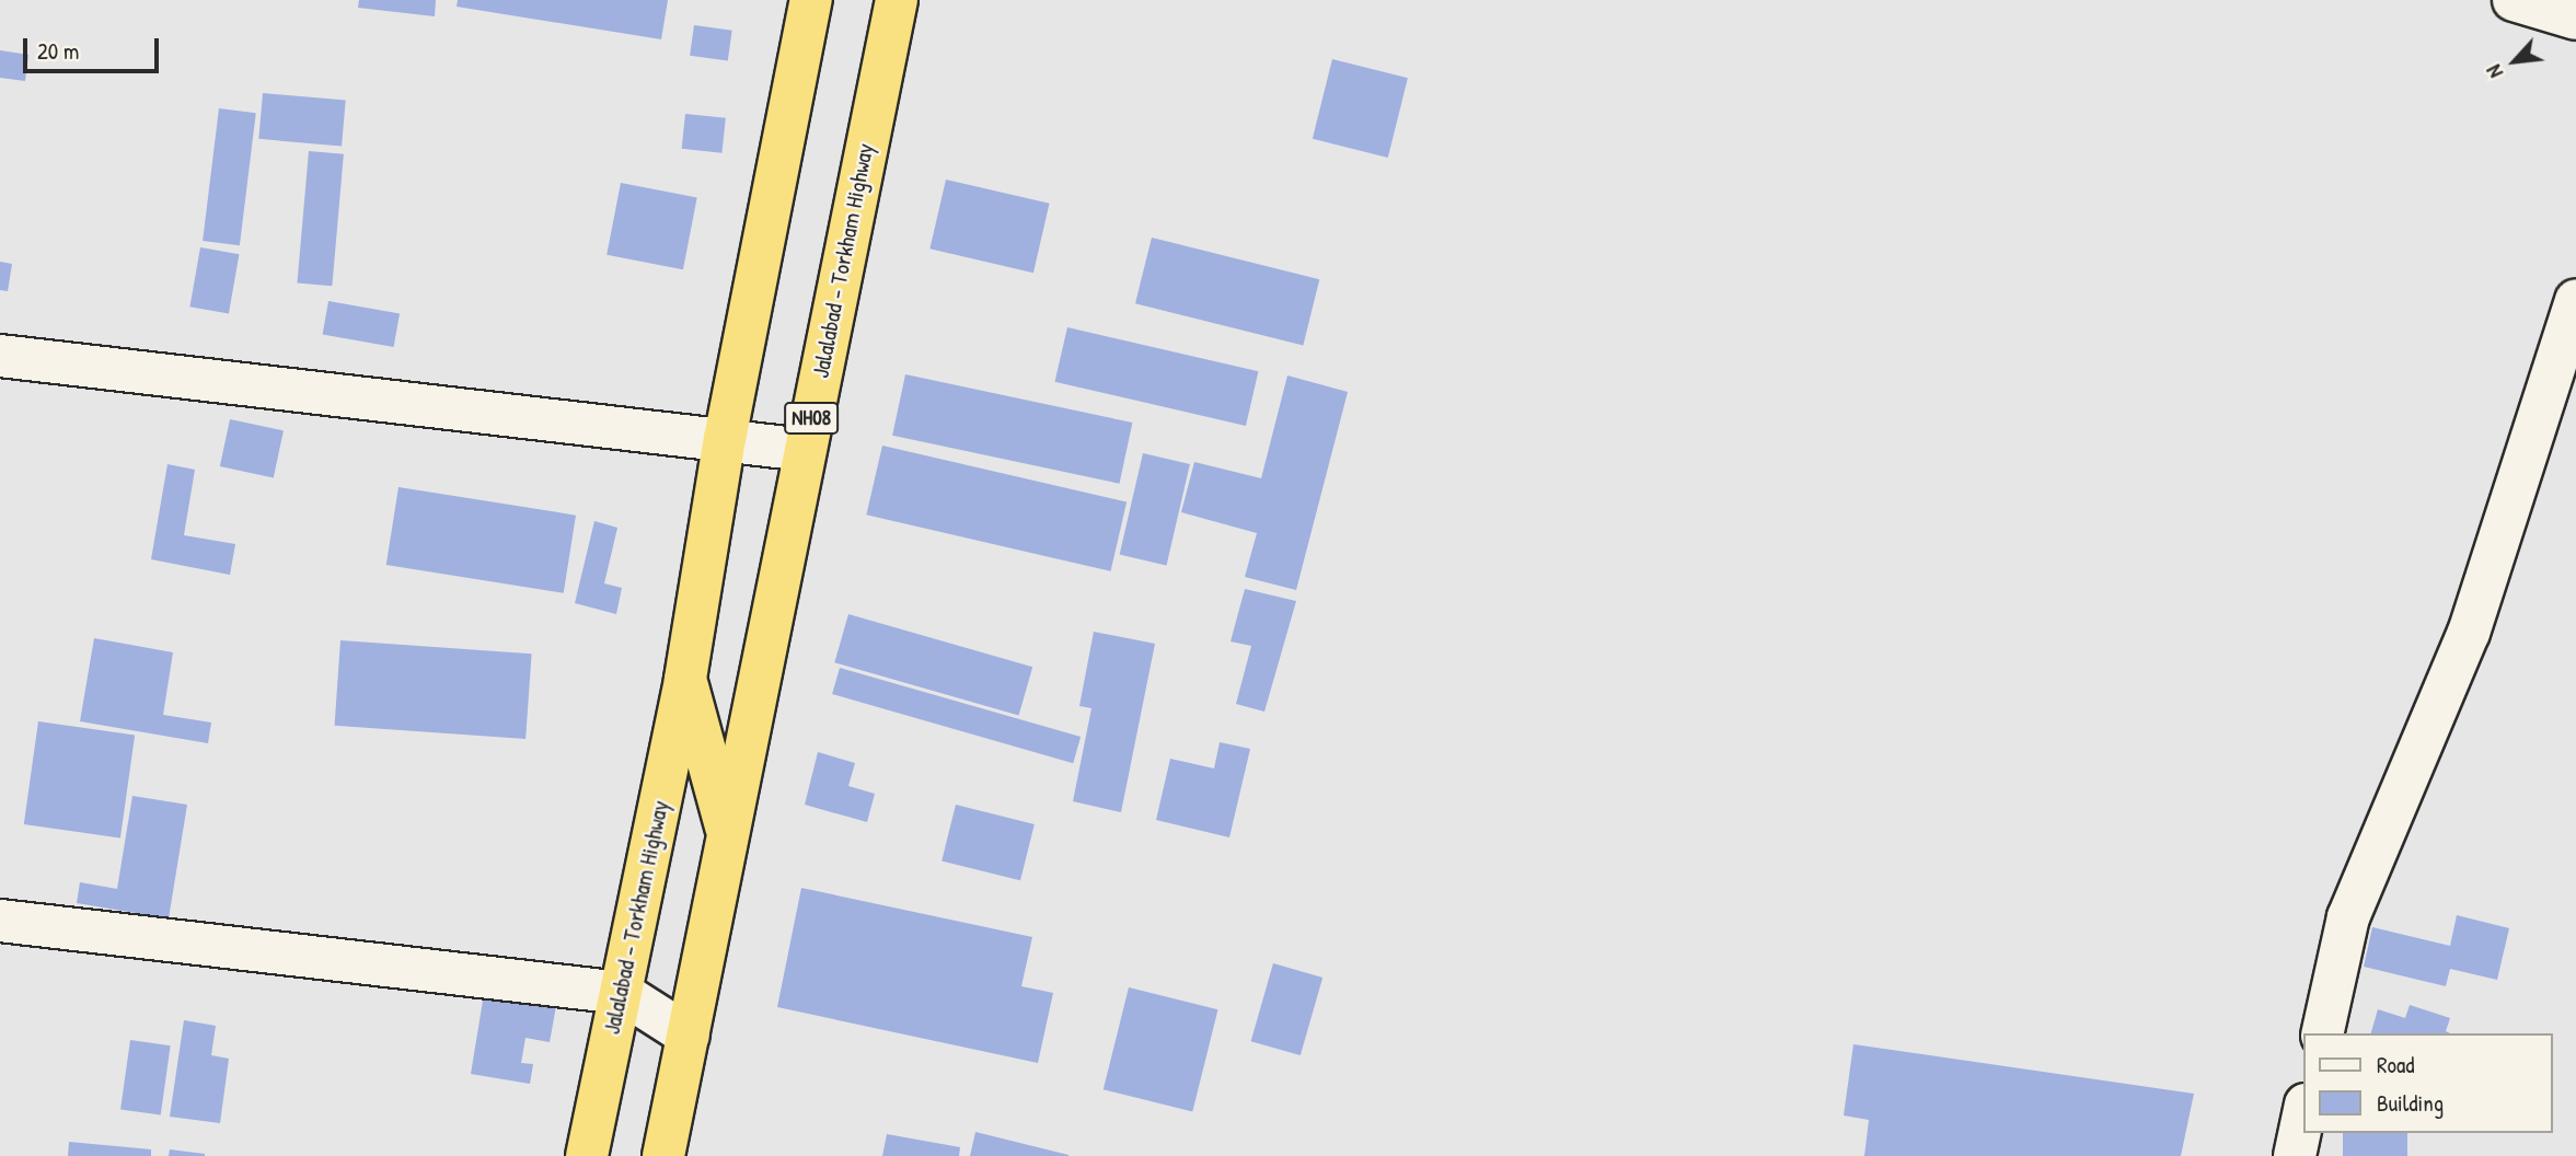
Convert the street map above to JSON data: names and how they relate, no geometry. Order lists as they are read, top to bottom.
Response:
{
  "streets": {
    "highway": ["Jalalabad - Torkham Highway", "NH08"]
  },
  "legend": ["Road", "Building"],
  "scale_bar": "20 m",
  "north": "bottom left"
}
